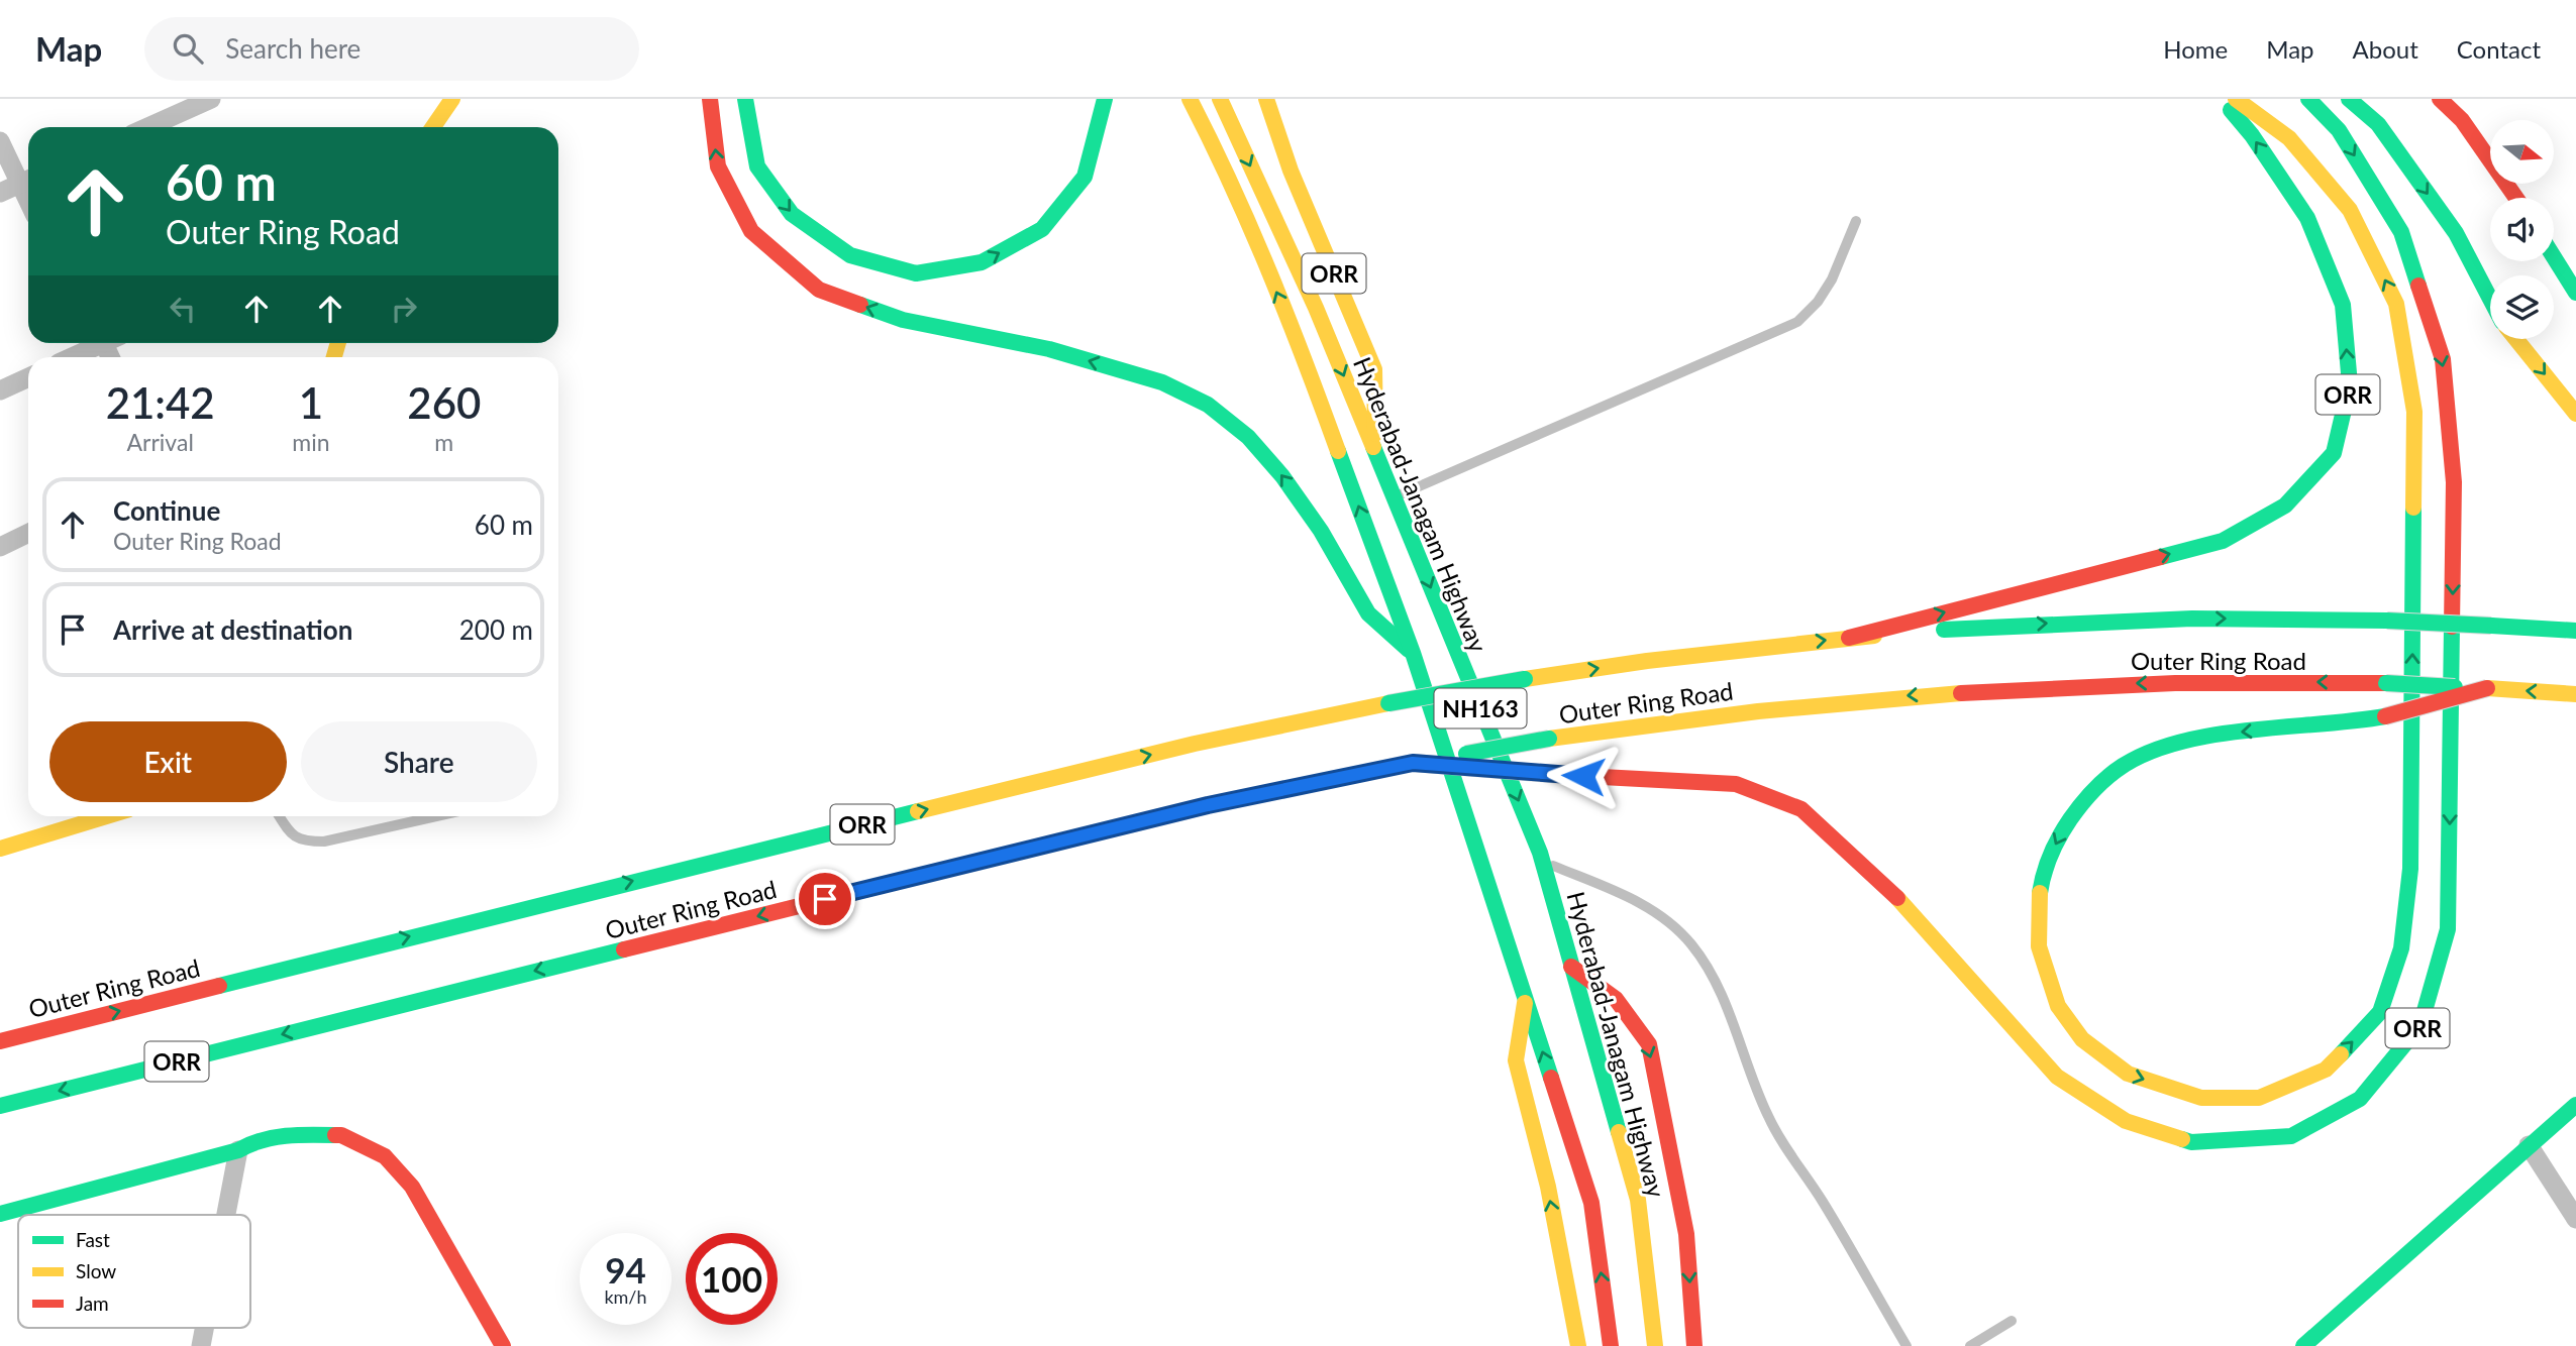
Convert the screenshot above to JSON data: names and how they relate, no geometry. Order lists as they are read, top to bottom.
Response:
{
  "streets": {
    "main road": [
      "ORR",
      "Hyderabad-Janagam Highway",
      "Outer Ring Road",
      "NH163"
    ]
  },
  "crossings": [
    ["ORR", "Hyderabad-Janagam Highway"],
    ["ORR", "Outer Ring Road"]
  ],
  "legend": ["Fast", "Slow", "Jam"],
  "north": "right",
  "page": {
    "header": "Map",
    "search": "Search here",
    "nav": [
      "Home",
      "Map",
      "About",
      "Contact"
    ],
    "turn": ["60 m", "Outer Ring Road"],
    "eta": [
      "21:42",
      "Arrival",
      "1",
      "min",
      "260",
      "m"
    ],
    "list": [
      {
        "name": "Continue",
        "note": "Outer Ring Road",
        "value": "60 m"
      },
      {
        "name": "Arrive at destination",
        "value": "200 m"
      }
    ],
    "buttons": ["Exit", "Share"],
    "speed": "94 km/h",
    "limit": "100"
  }
}
